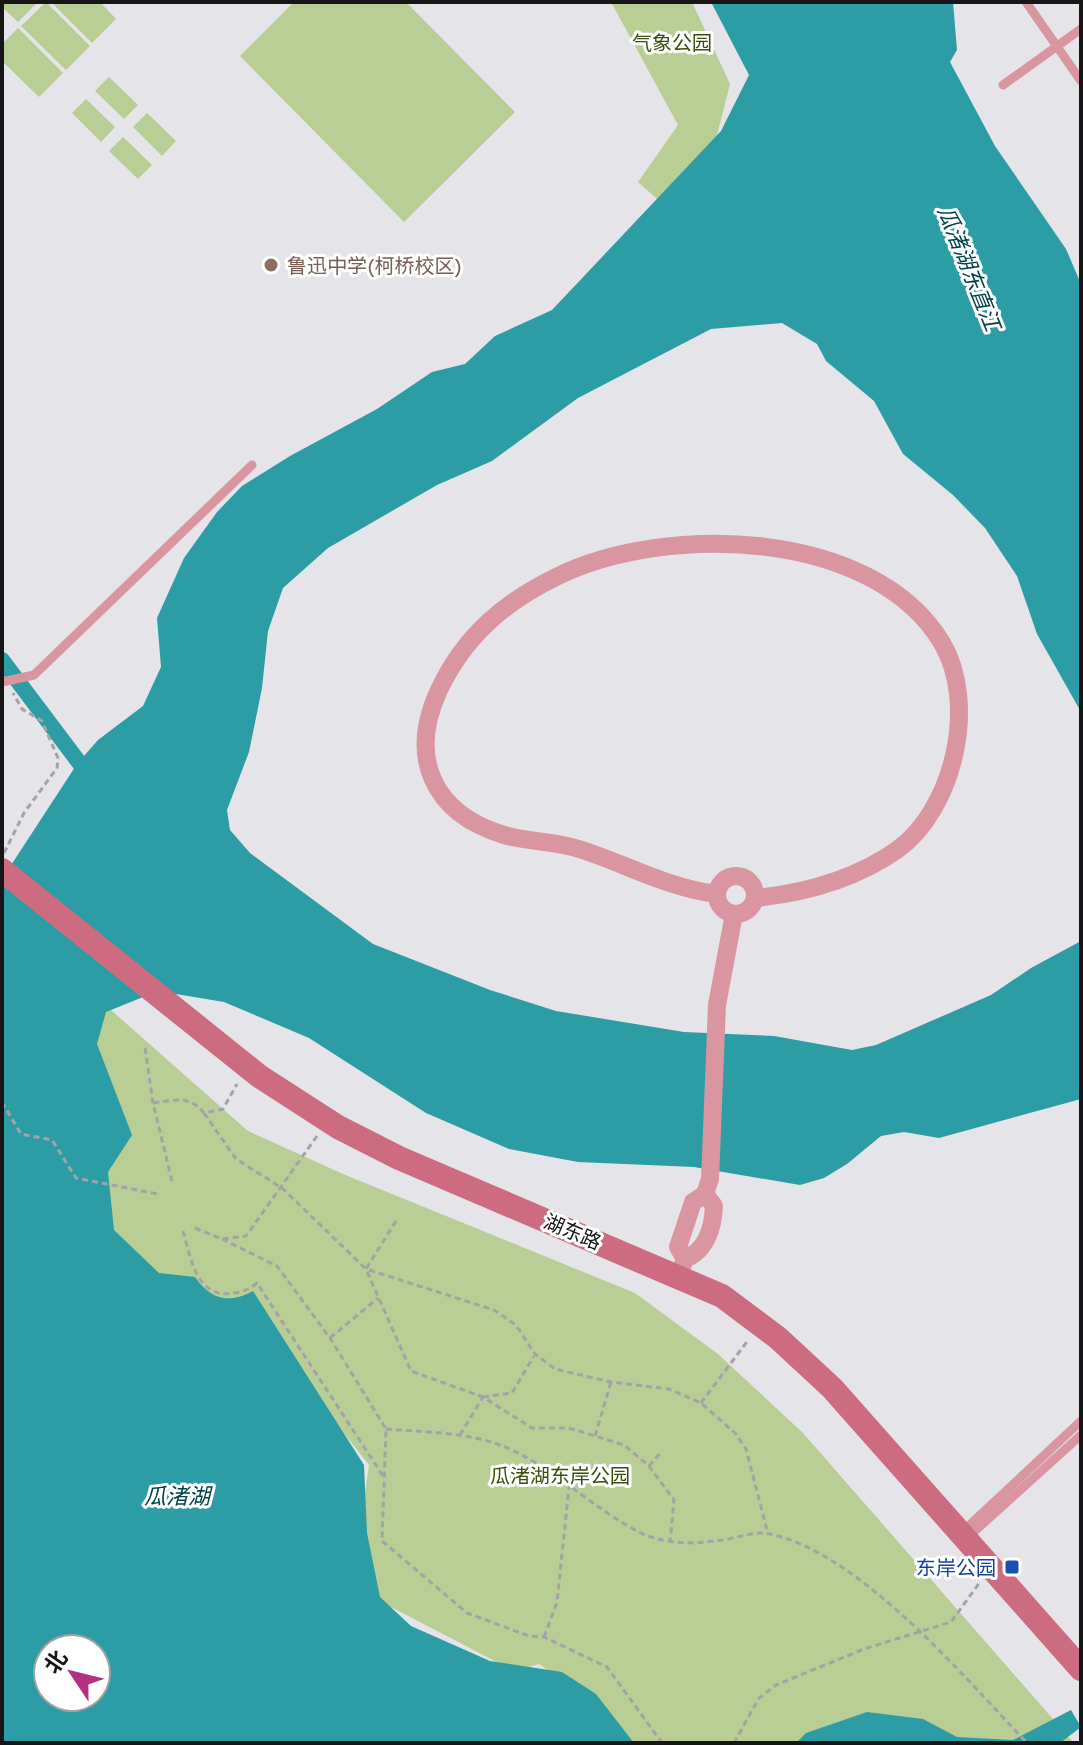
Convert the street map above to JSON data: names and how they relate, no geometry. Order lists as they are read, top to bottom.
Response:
{
  "streets": {
    "street": ["湖东路"]
  },
  "water": ["瓜渚湖东直江", "瓜渚湖"],
  "parks": ["气象公园", "瓜渚湖东岸公园"],
  "places": {
    "other": ["鲁迅中学(柯桥校区)"],
    "transit": ["东岸公园"]
  },
  "north": "top left"
}
